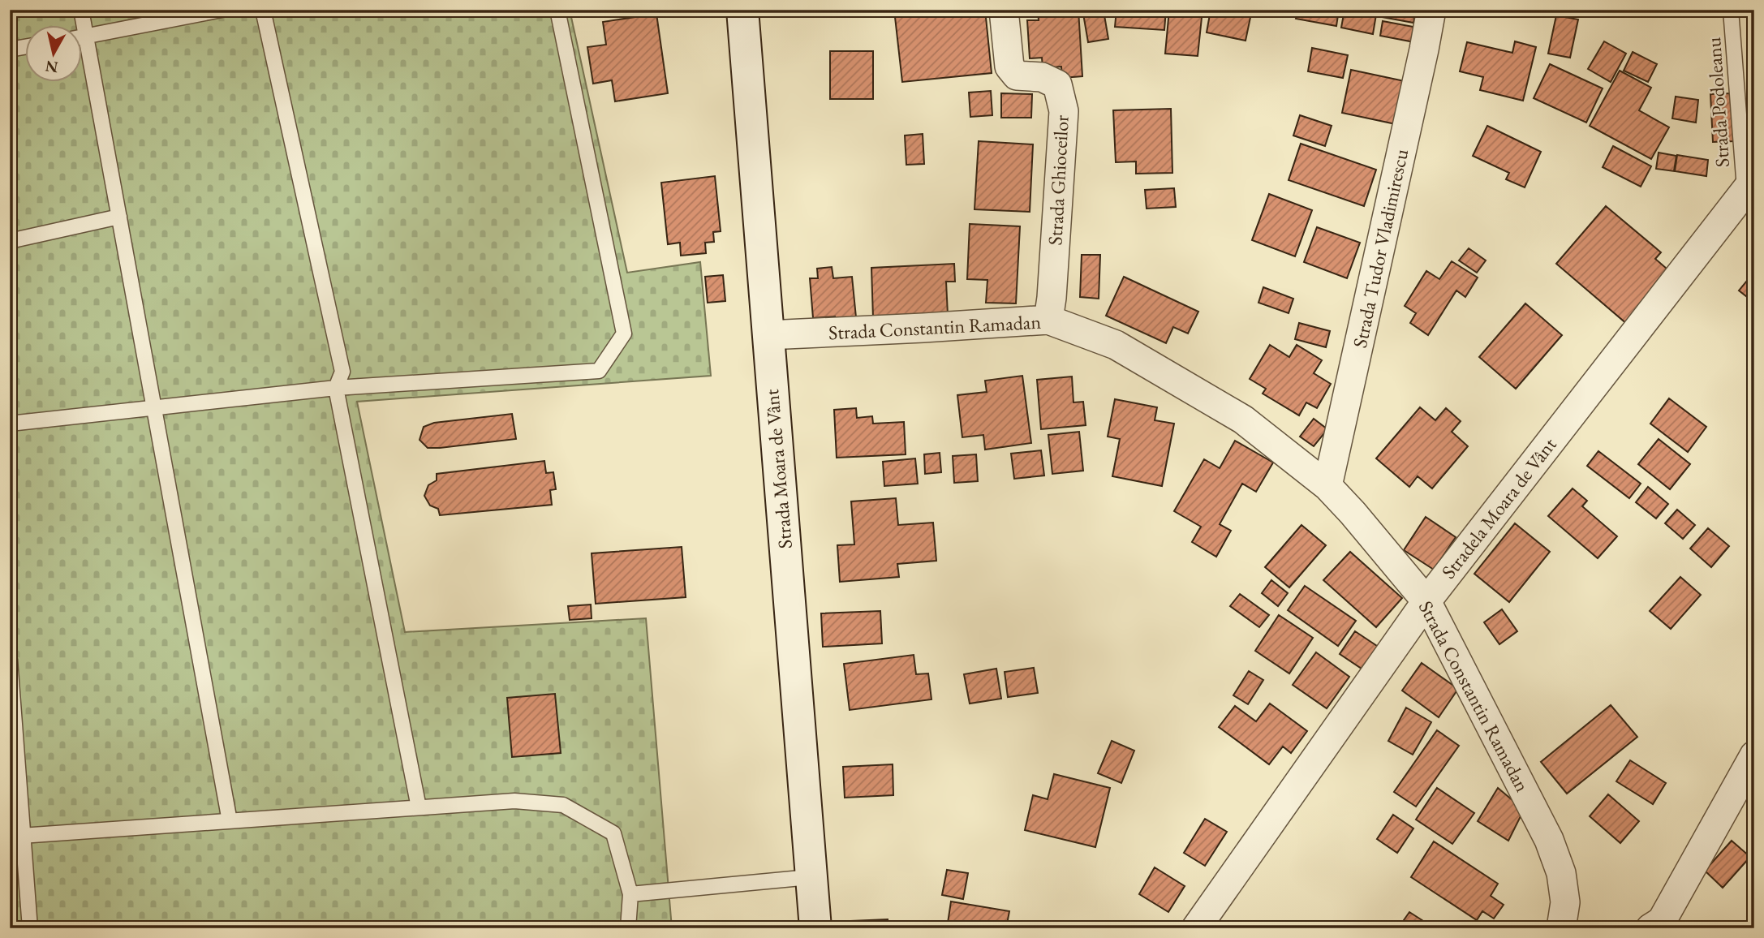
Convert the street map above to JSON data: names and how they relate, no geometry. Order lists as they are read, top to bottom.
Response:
{
  "streets": {
    "main road": ["Strada Moara de Vânt"],
    "street": [
      "Strada Ghioceilor",
      "Strada Tudor Vladimirescu",
      "Strada Constantin Ramadan",
      "Stradela Moara de Vânt"
    ],
    "lane": ["Strada Podoleanu"]
  },
  "crossings": [
    ["Strada Podoleanu", "Stradela Moara de Vânt"],
    ["Strada Ghioceilor", "Strada Constantin Ramadan"],
    ["Strada Tudor Vladimirescu", "Strada Constantin Ramadan"],
    ["Strada Constantin Ramadan", "Strada Moara de Vânt"],
    ["Strada Constantin Ramadan", "Stradela Moara de Vânt"]
  ],
  "north": "bottom"
}
